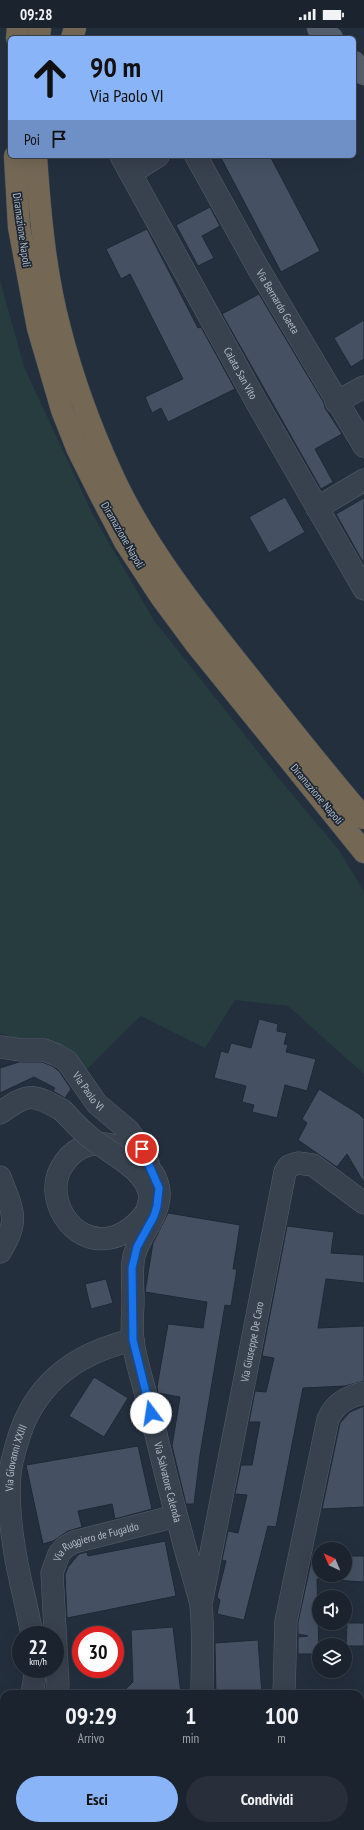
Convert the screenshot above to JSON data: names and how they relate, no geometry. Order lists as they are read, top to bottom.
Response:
{
  "streets": {
    "highway": ["Diramazione Napoli"],
    "street": [
      "Via Bernardo Gaeta",
      "Calata San Vito",
      "Via Paolo VI",
      "Via Giuseppe De Caro",
      "Via Giovanni XXIII",
      "Via Salvatore Calenda",
      "Via Ruggiero de Fugaldo"
    ]
  },
  "crossings": [
    ["Via Paolo VI", "Via Salvatore Calenda"],
    ["Via Giuseppe De Caro", "Via Salvatore Calenda"],
    ["Via Giovanni XXIII", "Via Salvatore Calenda"],
    ["Via Salvatore Calenda", "Via Ruggiero de Fugaldo"]
  ],
  "north": "top left",
  "page": {
    "status": "09:28",
    "turn": ["90 m", "Via Paolo VI"],
    "then": "Poi",
    "speed": "22 km/h",
    "limit": "30",
    "eta": [
      "09:29",
      "Arrivo",
      "1",
      "min",
      "100",
      "m"
    ],
    "buttons": ["Esci", "Condividi"]
  }
}
